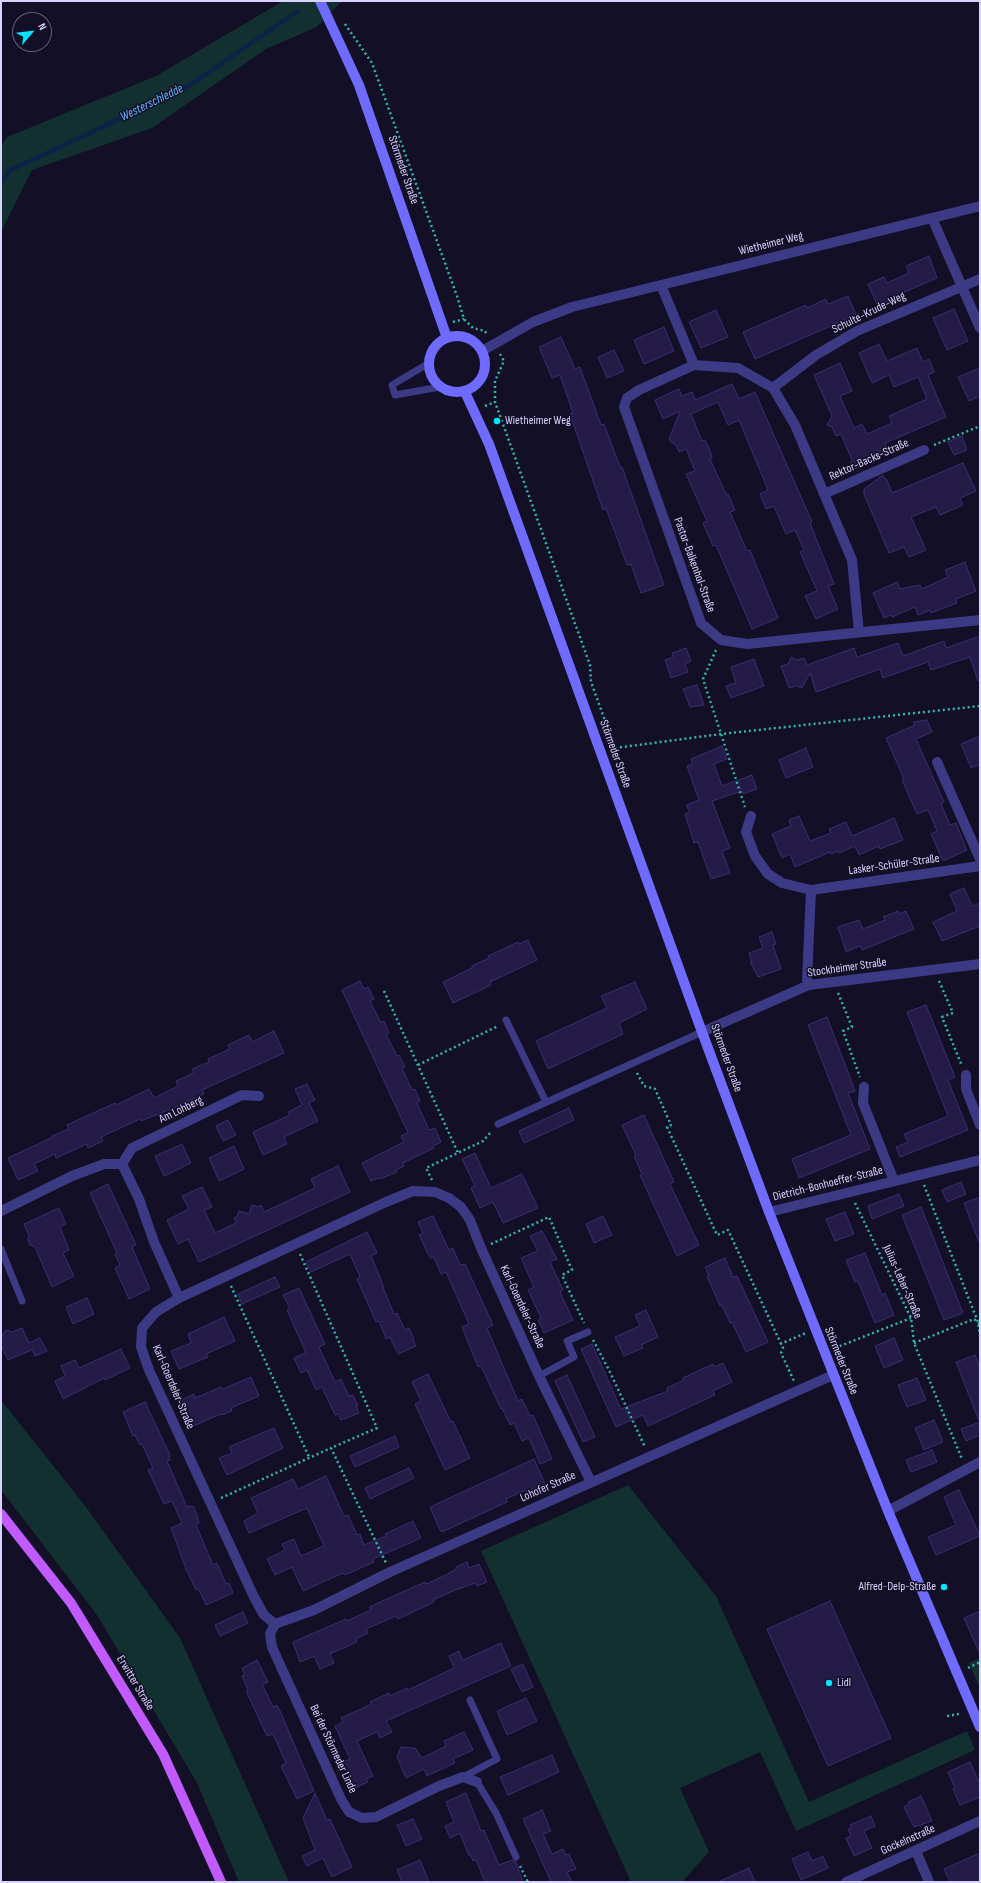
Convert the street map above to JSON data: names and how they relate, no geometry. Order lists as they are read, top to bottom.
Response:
{
  "streets": {
    "main road": ["Störmeder Straße", "Erwitter Straße"],
    "street": [
      "Wietheimer Weg",
      "Schulte-Krude-Weg",
      "Rektor-Backs-Straße",
      "Pastor-Balkenhol-Straße",
      "Lasker-Schüler-Straße",
      "Stockheimer Straße",
      "Am Lohberg",
      "Dietrich-Bonhoeffer-Straße",
      "Karl-Goerdeler-Straße",
      "Lohofer Straße",
      "Bei der Störmeder Linde",
      "Gockelnstraße"
    ],
    "path": ["Julius-Leber-Straße"]
  },
  "crossings": [
    ["Störmeder Straße", "Wietheimer Weg"],
    ["Störmeder Straße", "Stockheimer Straße"],
    ["Störmeder Straße", "Dietrich-Bonhoeffer-Straße"],
    ["Störmeder Straße", "Lohofer Straße"],
    ["Schulte-Krude-Weg", "Rektor-Backs-Straße"],
    ["Dietrich-Bonhoeffer-Straße", "Julius-Leber-Straße"],
    ["Karl-Goerdeler-Straße", "Lohofer Straße"],
    ["Karl-Goerdeler-Straße", "Bei der Störmeder Linde"],
    ["Lohofer Straße", "Bei der Störmeder Linde"]
  ],
  "water": ["Westerschledde"],
  "places": ["Wietheimer Weg", "Alfred-Delp-Straße", "Lidl"],
  "north": "top right"
}
